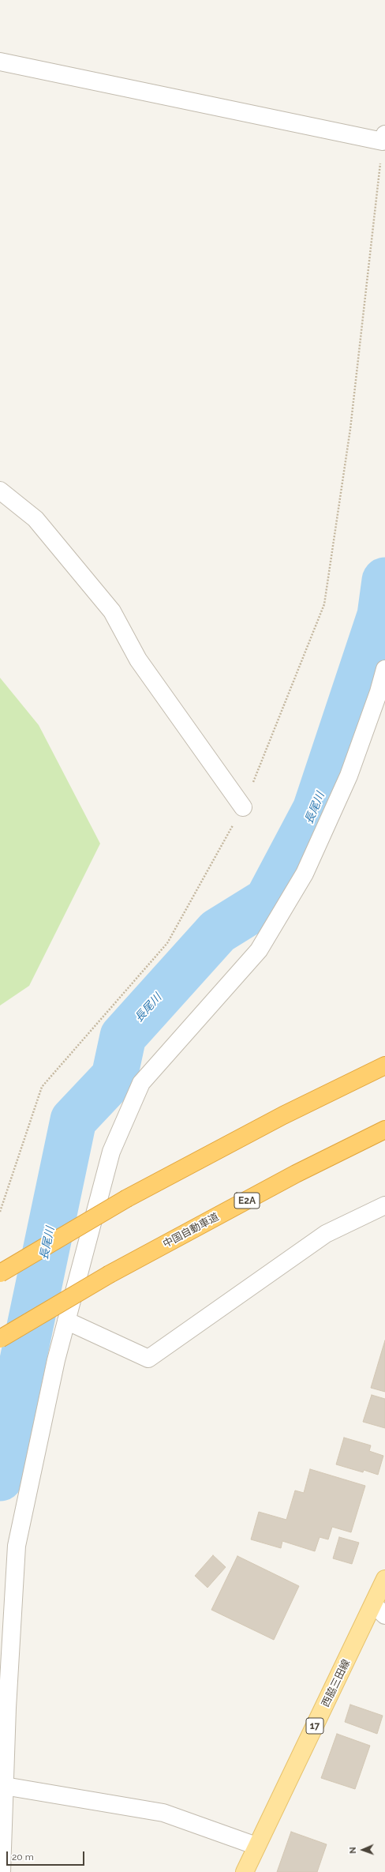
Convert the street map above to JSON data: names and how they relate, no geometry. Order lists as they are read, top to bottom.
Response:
{
  "streets": {
    "highway": ["E2A", "中国自動車道"],
    "main road": ["西脇三田線", "17"]
  },
  "water": ["長尾川"],
  "scale_bar": "20 m",
  "north": "left"
}
